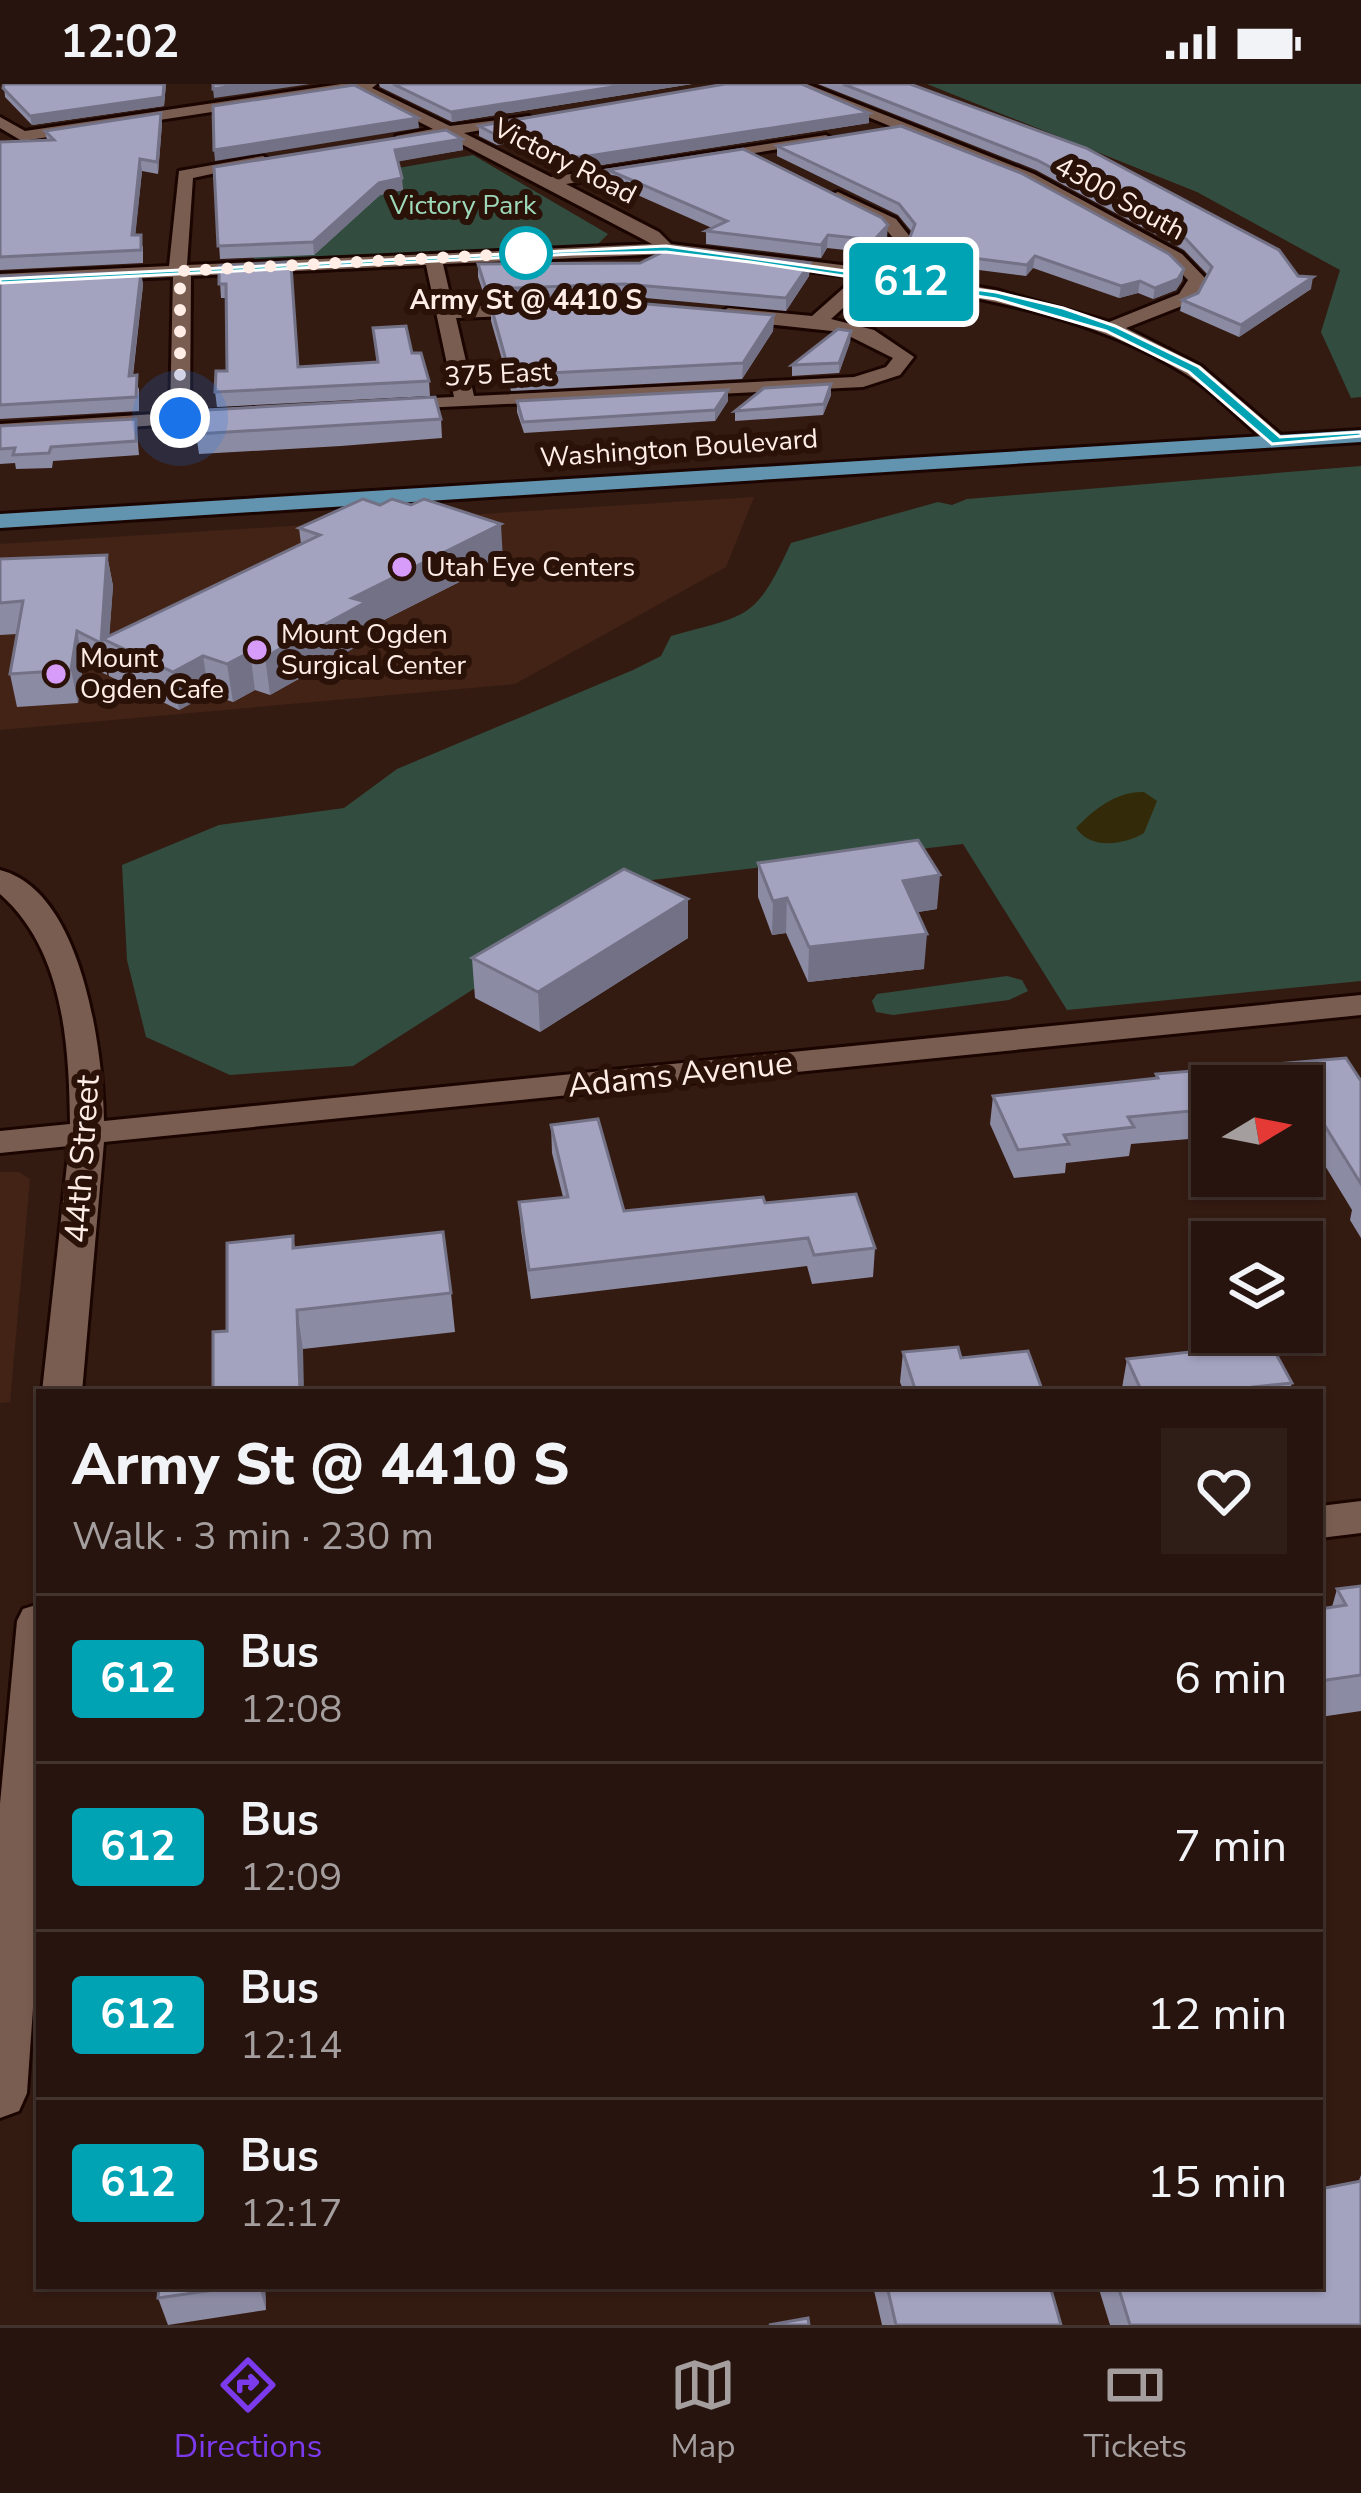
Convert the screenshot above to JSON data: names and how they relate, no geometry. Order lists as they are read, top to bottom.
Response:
{
  "streets": {
    "main road": ["Washington Boulevard"],
    "street": [
      "Victory Road",
      "4300 South",
      "375 East",
      "Adams Avenue",
      "44th Street"
    ]
  },
  "crossings": [
    ["Victory Road", "4300 South"],
    ["Adams Avenue", "44th Street"]
  ],
  "parks": ["Victory Park"],
  "places": [
    "Army St @ 4410 S",
    "Utah Eye Centers",
    "Mount Ogden Surgical Center",
    "Mount Ogden Cafe"
  ],
  "lines": ["bus line 612"],
  "north": "right",
  "page": {
    "status": "12:02",
    "on_map": "612",
    "heading": ["Army St @ 4410 S", "Walk · 3 min · 230 m"],
    "list": [
      {
        "mark": "612",
        "name": "Bus",
        "note": "12:08",
        "value": "6 min"
      },
      {
        "mark": "612",
        "name": "Bus",
        "note": "12:09",
        "value": "7 min"
      },
      {
        "mark": "612",
        "name": "Bus",
        "note": "12:14",
        "value": "12 min"
      },
      {
        "mark": "612",
        "name": "Bus",
        "note": "12:17",
        "value": "15 min"
      }
    ],
    "tabs": ["Directions", "Map", "Tickets"]
  }
}
